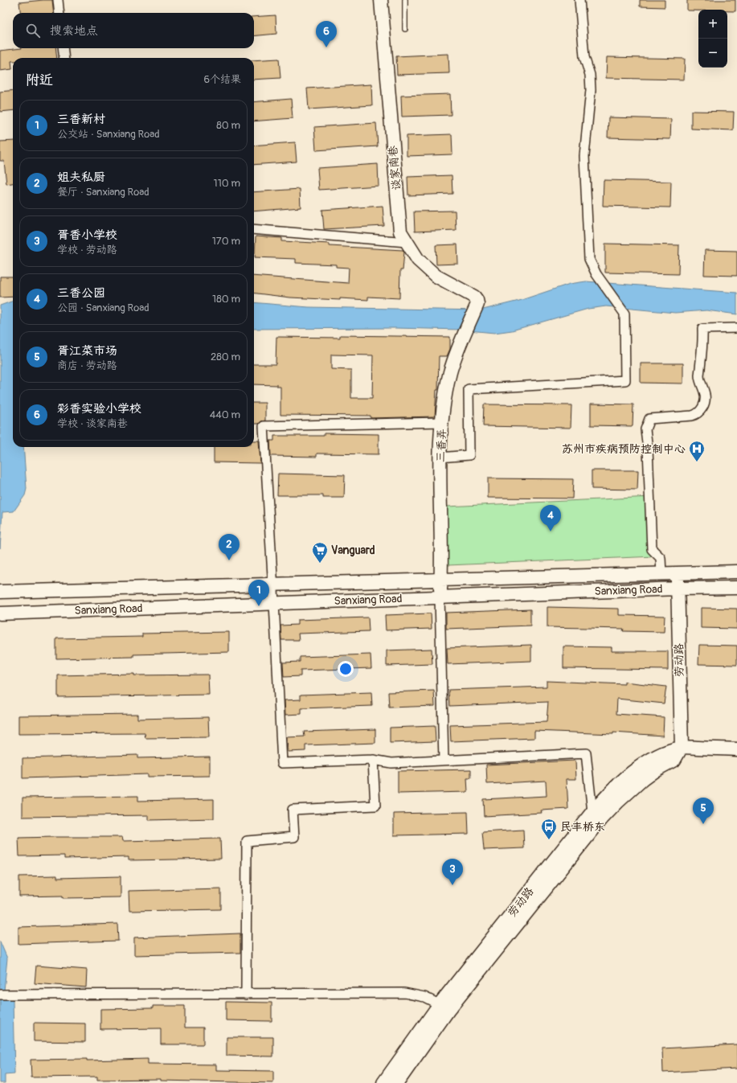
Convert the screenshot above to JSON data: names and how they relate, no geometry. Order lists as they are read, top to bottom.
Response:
{
  "streets": {
    "main road": [
      "谈家南巷",
      "三香弄",
      "Sanxiang Road",
      "劳动路"
    ]
  },
  "crossings": [
    ["谈家南巷", "三香弄"],
    ["三香弄", "Sanxiang Road"],
    ["Sanxiang Road", "劳动路"]
  ],
  "places": {
    "hospital": ["苏州市疾病预防控制中心"],
    "supermarket": ["Vanguard"],
    "bus stop": ["民丰桥东"]
  },
  "page": {
    "map_buttons": ["+", "−"],
    "search": "搜索地点",
    "pins": [
      "6",
      "4",
      "2",
      "1",
      "5",
      "3"
    ],
    "heading": ["附近", "6个结果"],
    "list": [
      {
        "mark": "1",
        "name": "三香新村",
        "note": "公交站 · Sanxiang Road",
        "value": "80 m"
      },
      {
        "mark": "2",
        "name": "姐夫私厨",
        "note": "餐厅 · Sanxiang Road",
        "value": "110 m"
      },
      {
        "mark": "3",
        "name": "胥香小学校",
        "note": "学校 · 劳动路",
        "value": "170 m"
      },
      {
        "mark": "4",
        "name": "三香公园",
        "note": "公园 · Sanxiang Road",
        "value": "180 m"
      },
      {
        "mark": "5",
        "name": "胥江菜市场",
        "note": "商店 · 劳动路",
        "value": "280 m"
      },
      {
        "mark": "6",
        "name": "彩香实验小学校",
        "note": "学校 · 谈家南巷",
        "value": "440 m"
      }
    ]
  }
}
